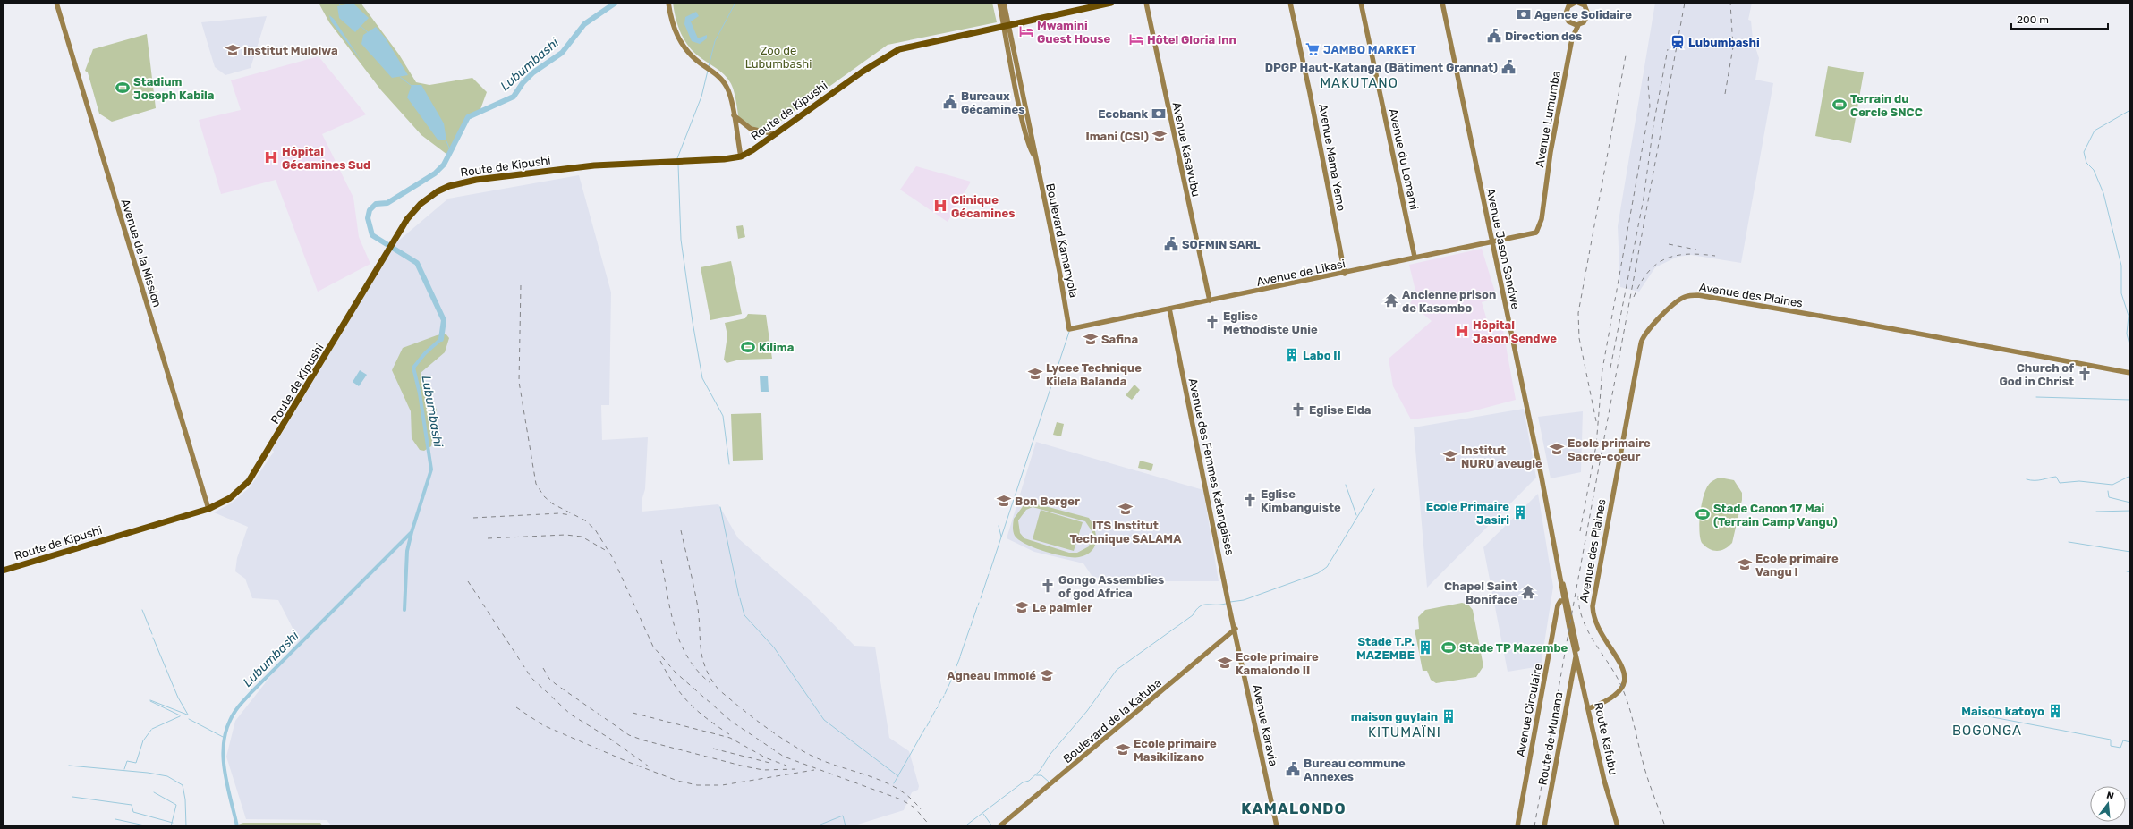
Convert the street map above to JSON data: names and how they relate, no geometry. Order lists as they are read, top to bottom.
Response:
{
  "streets": {
    "highway": ["Route de Kipushi"],
    "street": [
      "Avenue Lumumba",
      "Avenue Kasavubu",
      "Avenue Mama Yemo",
      "Avenue du Lomami",
      "Boulevard Kamanyola",
      "Avenue Jason Sendwe",
      "Avenue de la Mission",
      "Avenue de Likasi",
      "Avenue des Plaines",
      "Avenue des Femmes Katangaises",
      "Avenue Circulaire",
      "Boulevard de la Katuba",
      "Avenue Karavia",
      "Route de Munana",
      "Route Kafubu"
    ]
  },
  "crossings": [
    ["Route de Kipushi", "Boulevard Kamanyola"],
    ["Route de Kipushi", "Avenue de la Mission"],
    ["Avenue Lumumba", "Avenue de Likasi"],
    ["Avenue Kasavubu", "Avenue de Likasi"],
    ["Avenue Mama Yemo", "Avenue de Likasi"],
    ["Avenue du Lomami", "Avenue de Likasi"],
    ["Boulevard Kamanyola", "Avenue de Likasi"],
    ["Avenue Jason Sendwe", "Avenue de Likasi"],
    ["Avenue Jason Sendwe", "Avenue Circulaire"],
    ["Avenue Jason Sendwe", "Route de Munana"],
    ["Avenue Jason Sendwe", "Route Kafubu"],
    ["Avenue de Likasi", "Avenue des Femmes Katangaises"],
    ["Avenue des Plaines", "Route Kafubu"],
    ["Avenue des Femmes Katangaises", "Boulevard de la Katuba"],
    ["Avenue des Femmes Katangaises", "Avenue Karavia"],
    ["Boulevard de la Katuba", "Avenue Karavia"],
    ["Route de Munana", "Route Kafubu"]
  ],
  "districts": [
    "MAKUTANO",
    "BOGONGA",
    "KITUMAÏNI",
    "KAMALONDO"
  ],
  "water": ["Lubumbashi"],
  "parks": ["Zoo de Lubumbashi"],
  "places": {
    "bank": ["Agence Solidaire", "Ecobank"],
    "hotel": ["Mwamini Guest House", "Hôtel Gloria Inn"],
    "public building": [
      "Direction des",
      "DPGP Haut-Katanga (Bâtiment Grannat)",
      "Bureaux Gécamines",
      "SOFMIN SARL",
      "Bureau commune Annexes"
    ],
    "station": ["Lubumbashi"],
    "supermarket": ["JAMBO MARKET"],
    "school or university": [
      "Institut Mulolwa",
      "Imani (CSI)",
      "Safina",
      "Lycee Technique Kilela Balanda",
      "Ecole primaire Sacre-coeur",
      "Institut NURU aveugle",
      "Bon Berger",
      "ITS Institut Technique SALAMA",
      "Ecole primaire Vangu I",
      "Le palmier",
      "Ecole primaire Kamalondo II",
      "Agneau Immolé",
      "Ecole primaire Masikilizano"
    ],
    "sports": [
      "Stadium Joseph Kabila",
      "Terrain du Cercle SNCC",
      "Kilima",
      "Stade Canon 17 Mai (Terrain Camp Vangu)",
      "Stade TP Mazembe"
    ],
    "hospital": ["Hôpital Gécamines Sud", "Clinique Gécamines", "Hôpital Jason Sendwe"],
    "temple": ["Ancienne prison de Kasombo", "Chapel Saint Boniface"],
    "church": [
      "Eglise Methodiste Unie",
      "Church of God in Christ",
      "Eglise Elda",
      "Eglise Kimbanguiste",
      "Gongo Assemblies of god Africa"
    ],
    "building": [
      "Labo II",
      "Ecole Primaire Jasiri",
      "Stade T.P. MAZEMBE",
      "Maison katoyo",
      "maison guylain"
    ]
  },
  "scale_bar": "200 m",
  "north": "top"
}
